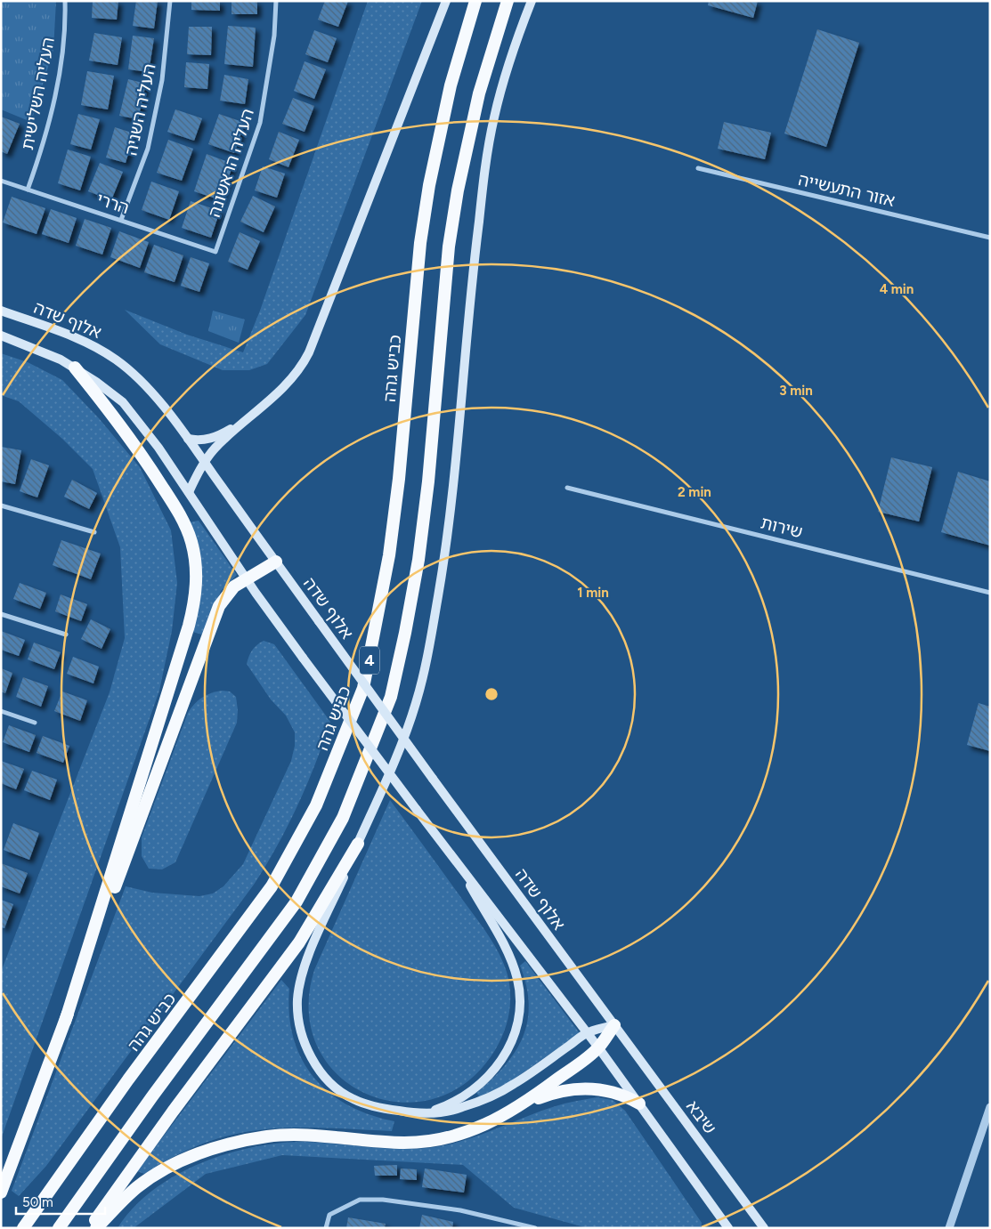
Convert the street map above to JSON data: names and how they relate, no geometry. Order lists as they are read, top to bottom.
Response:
{
  "streets": {
    "highway": ["כביש גהה", "4"],
    "main road": ["אלוף שדה", "שיבא"],
    "street": [
      "העליה השלישית",
      "העליה השניה",
      "העליה הראשונה",
      "אזור התעשייה",
      "הררי",
      "שירות"
    ]
  },
  "crossings": [
    ["העליה השלישית", "הררי"],
    ["העליה השניה", "הררי"],
    ["העליה הראשונה", "הררי"],
    ["אלוף שדה", "שיבא"]
  ],
  "scale_bar": "50 m",
  "rings": [
    "4 min",
    "3 min",
    "2 min",
    "1 min"
  ]
}
